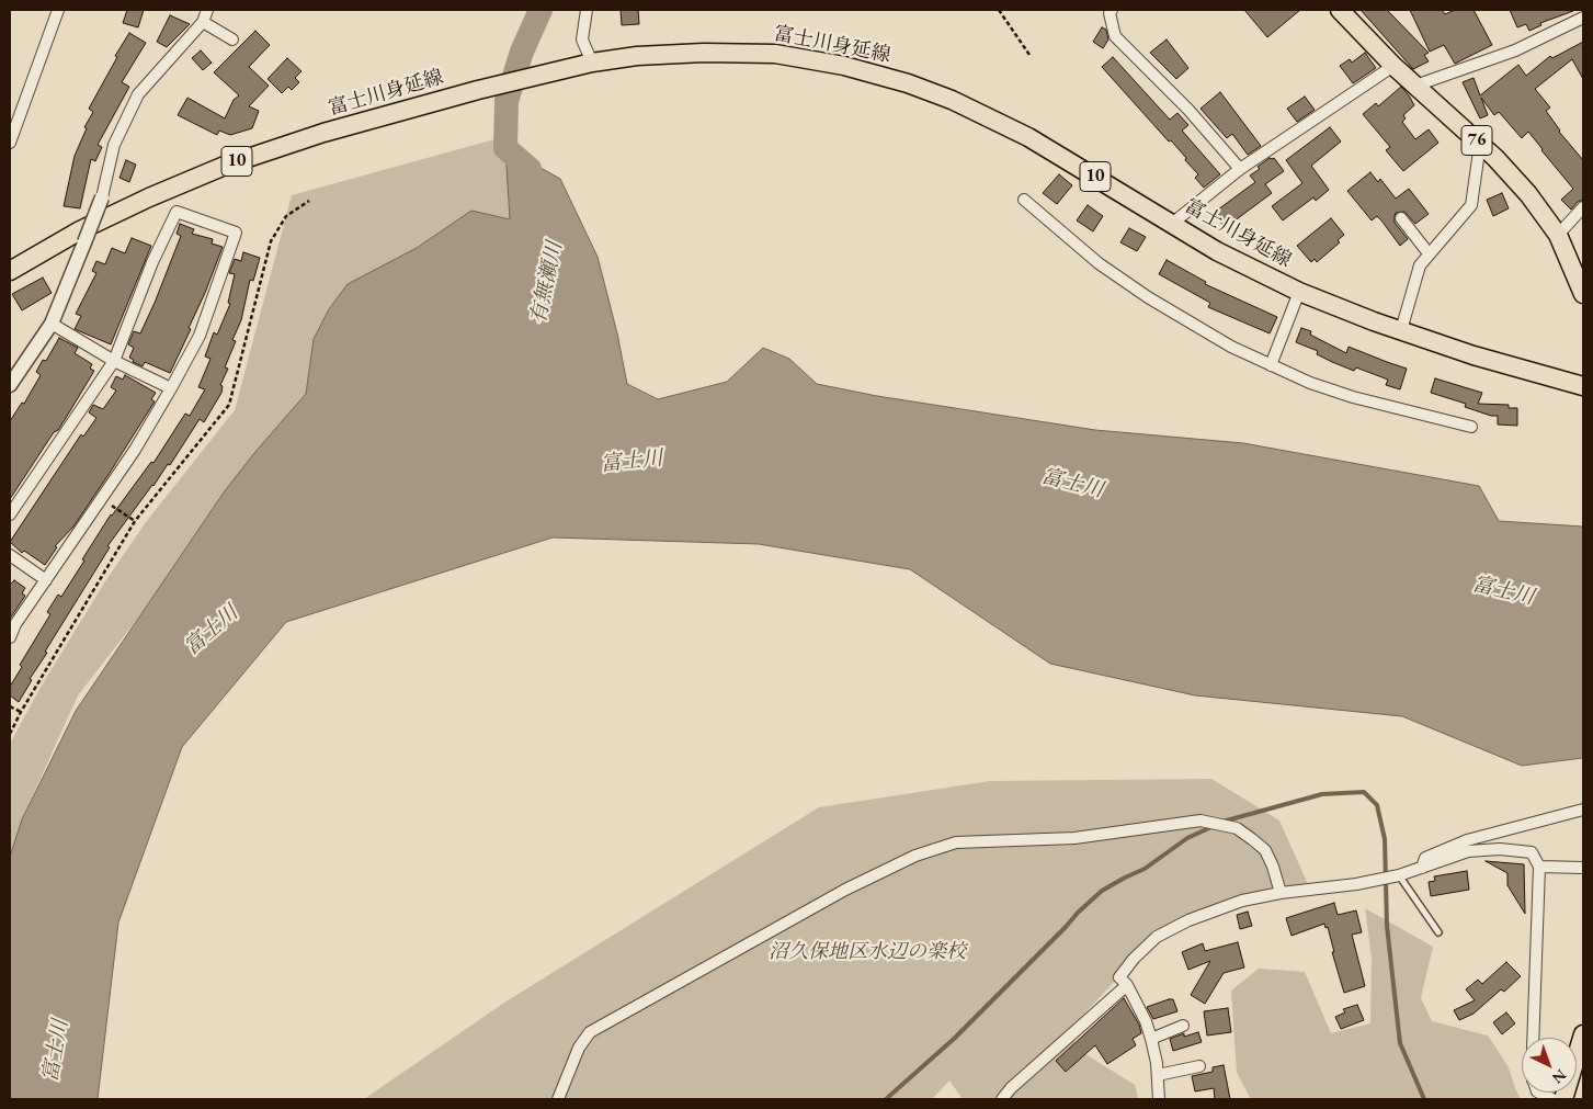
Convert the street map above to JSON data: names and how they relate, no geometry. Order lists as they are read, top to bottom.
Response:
{
  "streets": {
    "main road": ["富士川身延線", "76", "10"]
  },
  "water": ["有無瀬川", "富士川"],
  "parks": ["沼久保地区水辺の楽校"],
  "north": "bottom right"
}
